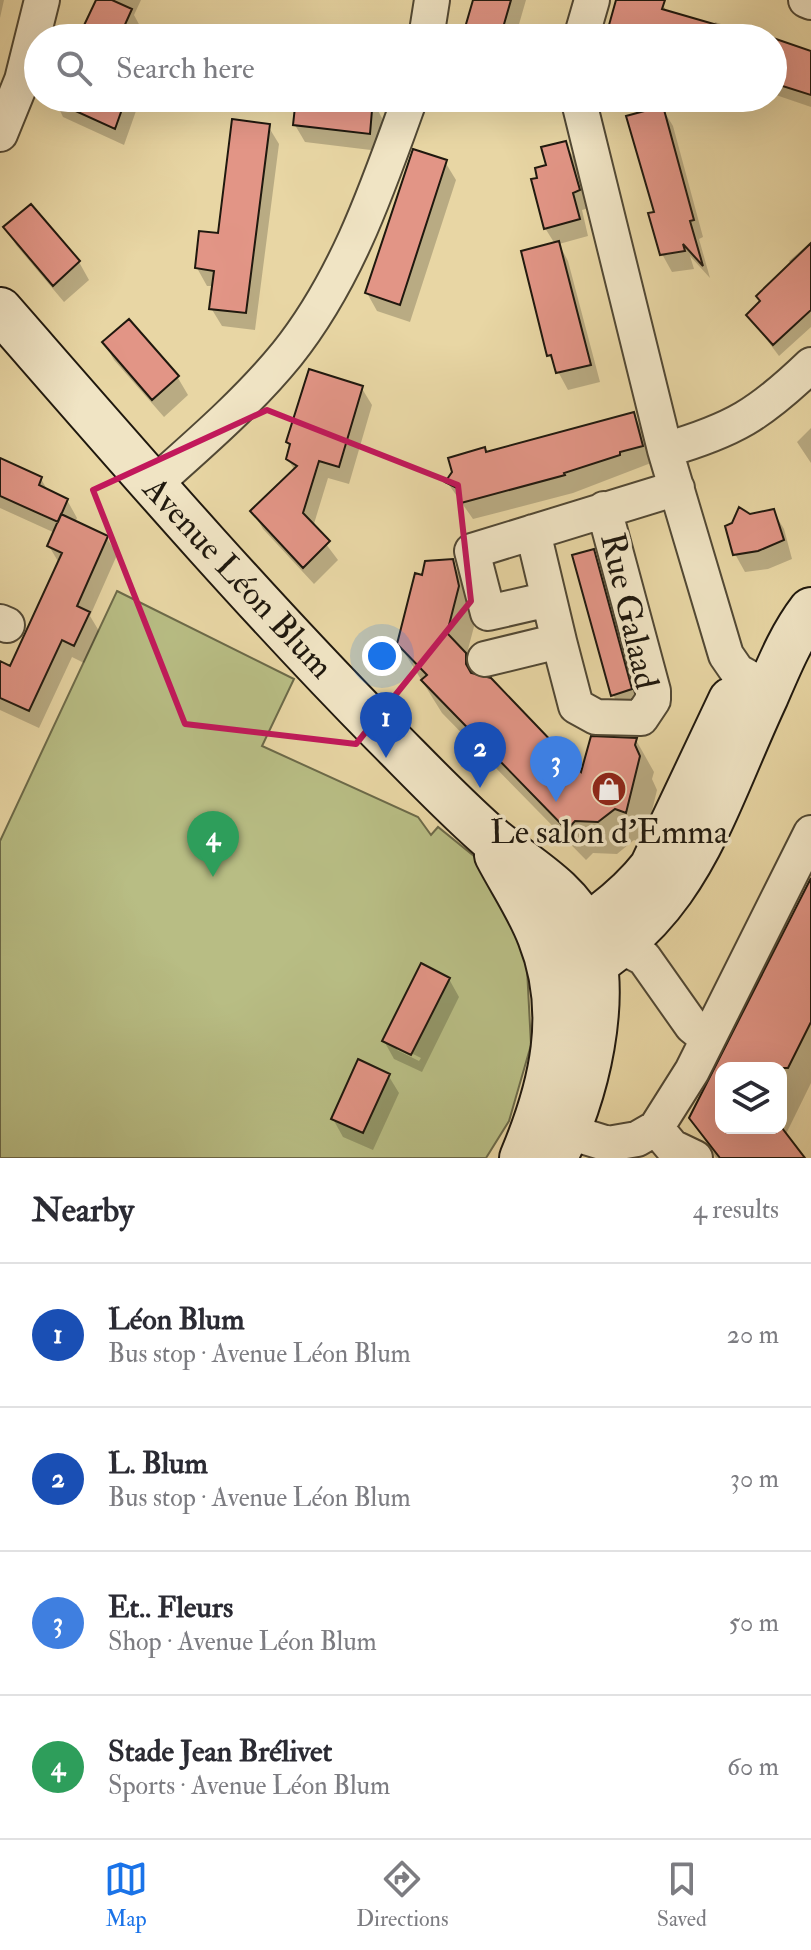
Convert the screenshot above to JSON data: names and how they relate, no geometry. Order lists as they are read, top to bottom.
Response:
{
  "streets": {
    "main road": ["Avenue Léon Blum"],
    "street": ["Rue Galaad"]
  },
  "places": {
    "shop": ["Le salon d’Emma"]
  },
  "page": {
    "search": "Search here",
    "pins": [
      "1",
      "2",
      "3",
      "4"
    ],
    "heading": ["Nearby", "4 results"],
    "list": [
      {
        "mark": "1",
        "name": "Léon Blum",
        "note": "Bus stop · Avenue Léon Blum",
        "value": "20 m"
      },
      {
        "mark": "2",
        "name": "L. Blum",
        "note": "Bus stop · Avenue Léon Blum",
        "value": "30 m"
      },
      {
        "mark": "3",
        "name": "Et.. Fleurs",
        "note": "Shop · Avenue Léon Blum",
        "value": "50 m"
      },
      {
        "mark": "4",
        "name": "Stade Jean Brélivet",
        "note": "Sports · Avenue Léon Blum",
        "value": "60 m"
      }
    ],
    "nav": ["Map", "Directions", "Saved"]
  }
}
